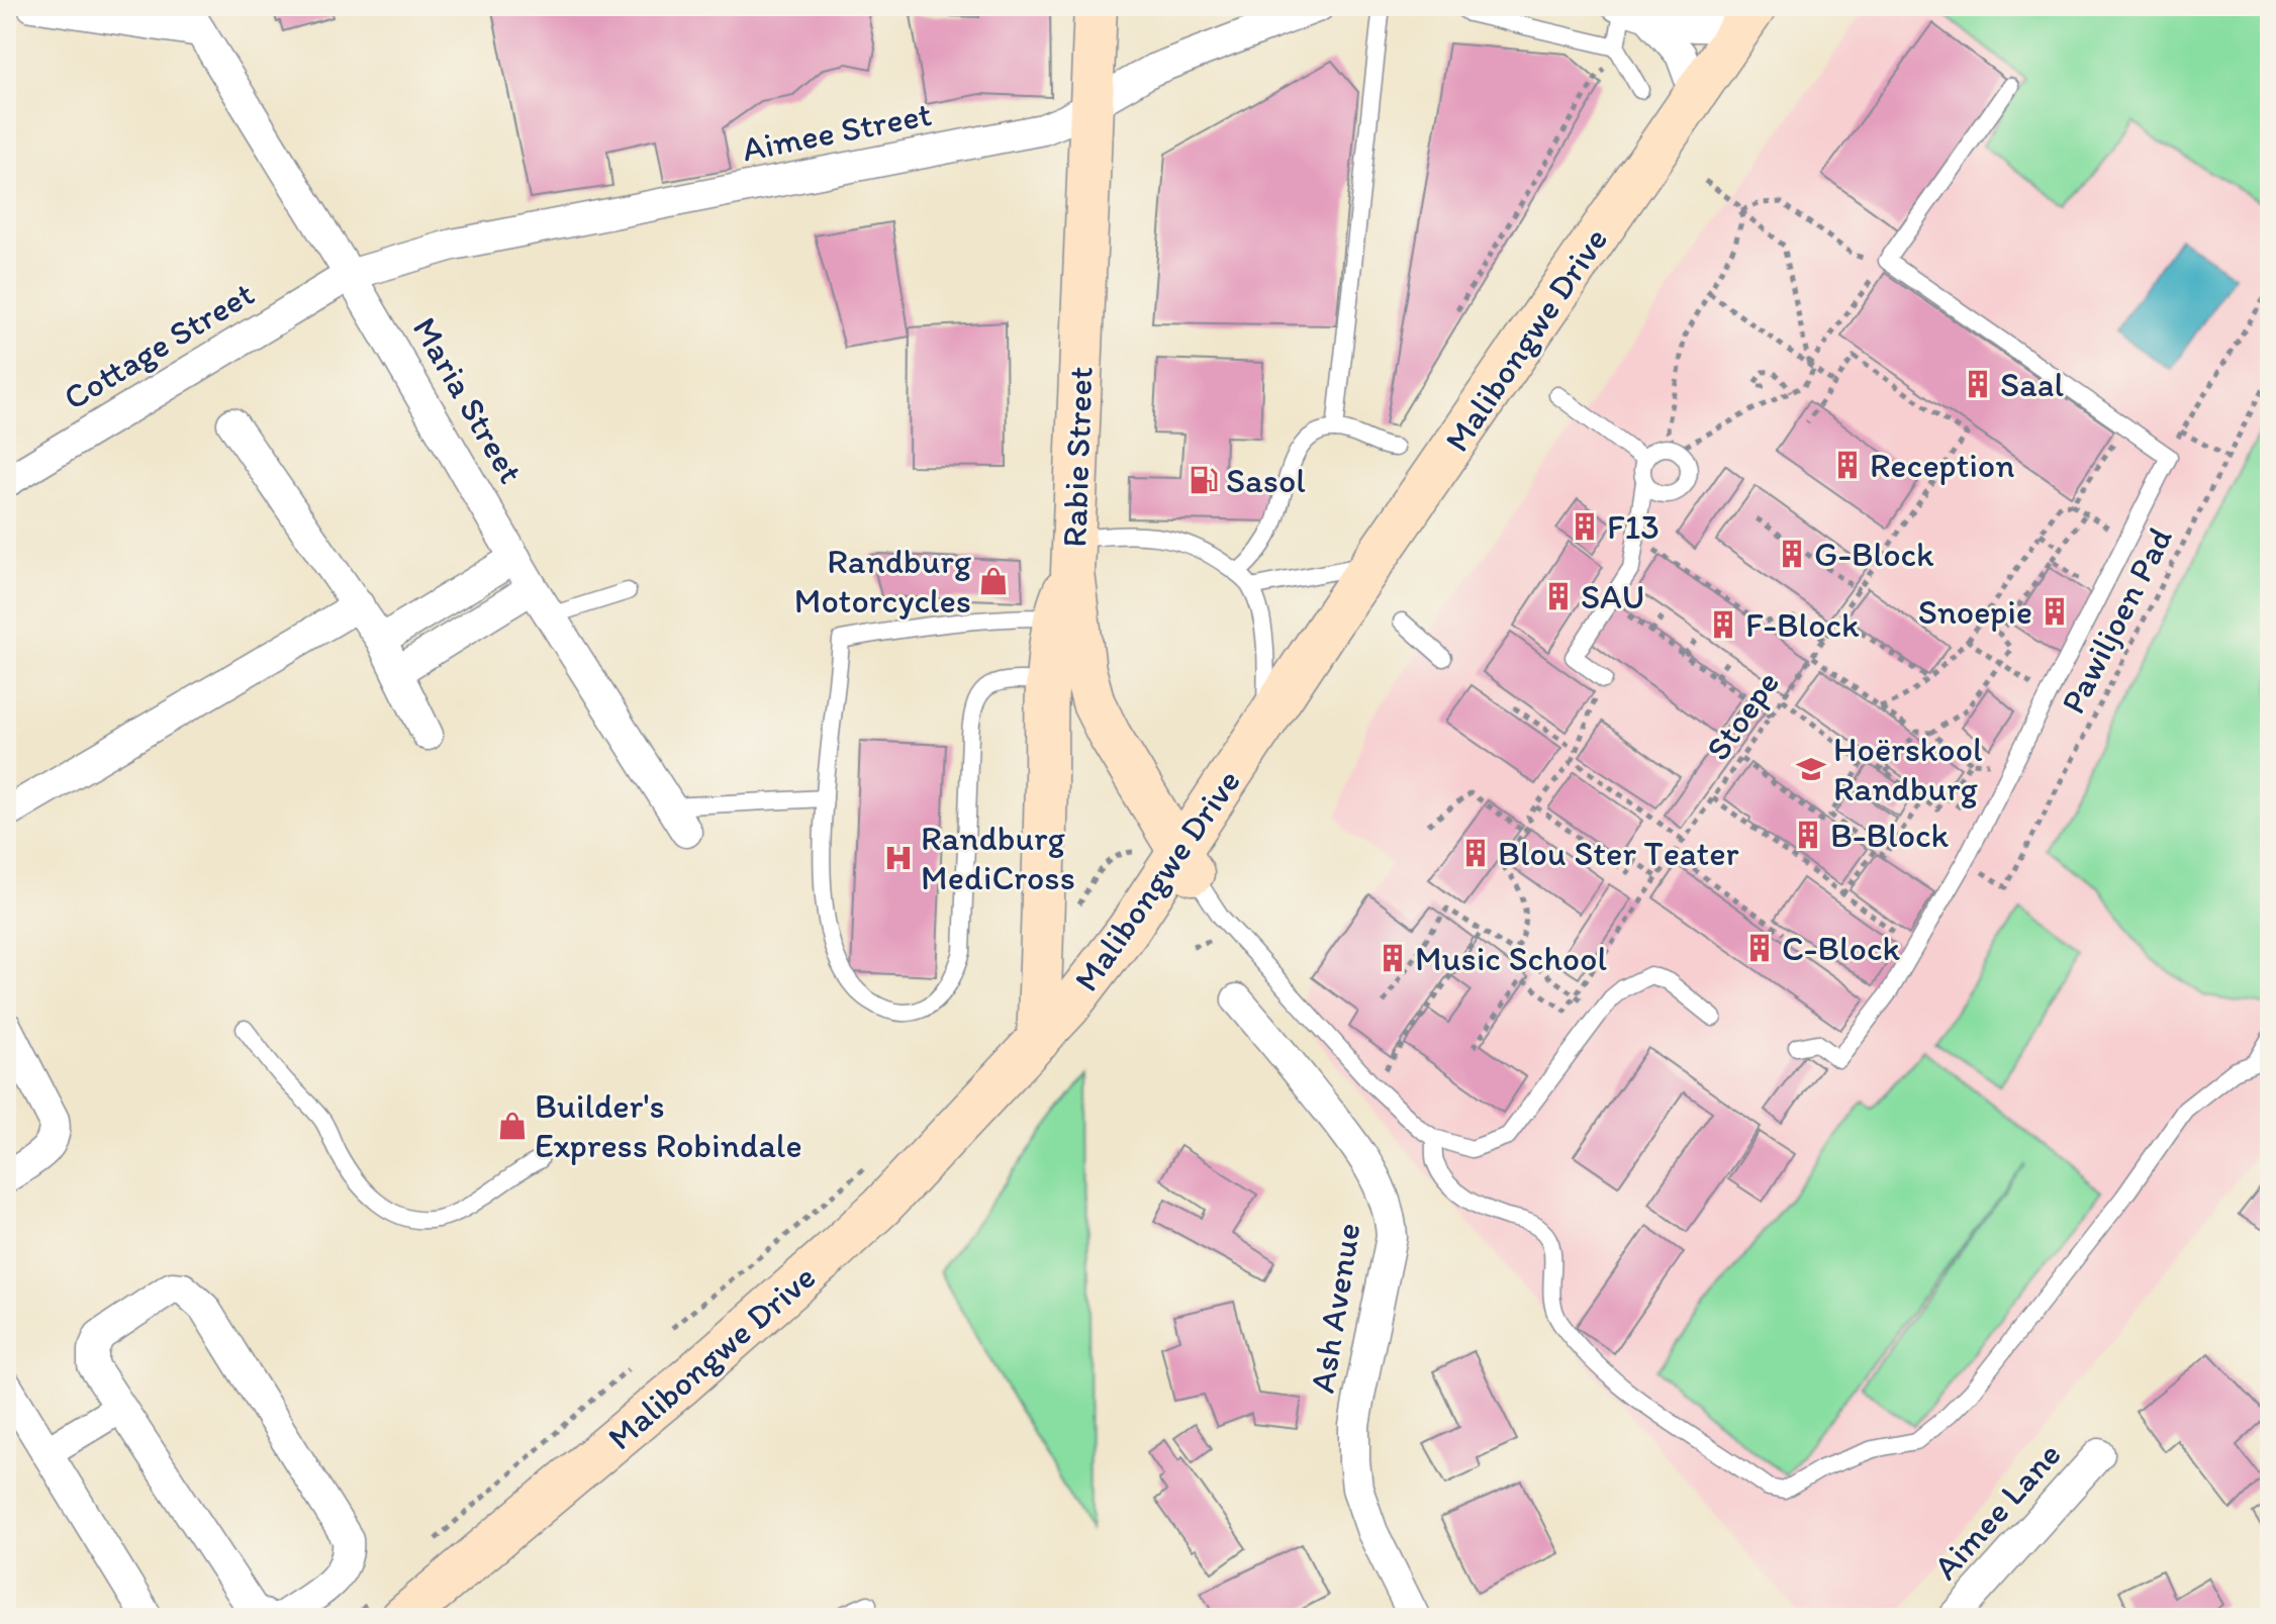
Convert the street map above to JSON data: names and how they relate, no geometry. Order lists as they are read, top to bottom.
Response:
{
  "streets": {
    "main road": ["Malibongwe Drive", "Rabie Street"],
    "street": [
      "Aimee Street",
      "Cottage Street",
      "Maria Street",
      "Ash Avenue",
      "Aimee Lane"
    ],
    "path": ["Pawiljoen Pad", "Stoepe"]
  },
  "crossings": [
    ["Aimee Street", "Cottage Street"],
    ["Aimee Street", "Maria Street"],
    ["Aimee Street", "Rabie Street"],
    ["Malibongwe Drive", "Rabie Street"],
    ["Cottage Street", "Maria Street"]
  ],
  "places": {
    "building": [
      "Saal",
      "Reception",
      "F13",
      "G-Block",
      "SAU",
      "Snoepie",
      "F-Block",
      "B-Block",
      "Blou Ster Teater",
      "C-Block",
      "Music School"
    ],
    "fuel station": ["Sasol"],
    "shop": ["Randburg Motorcycles", "Builder's Express Robindale"],
    "school or university": ["Hoërskool Randburg"],
    "hospital": ["Randburg MediCross"]
  }
}
